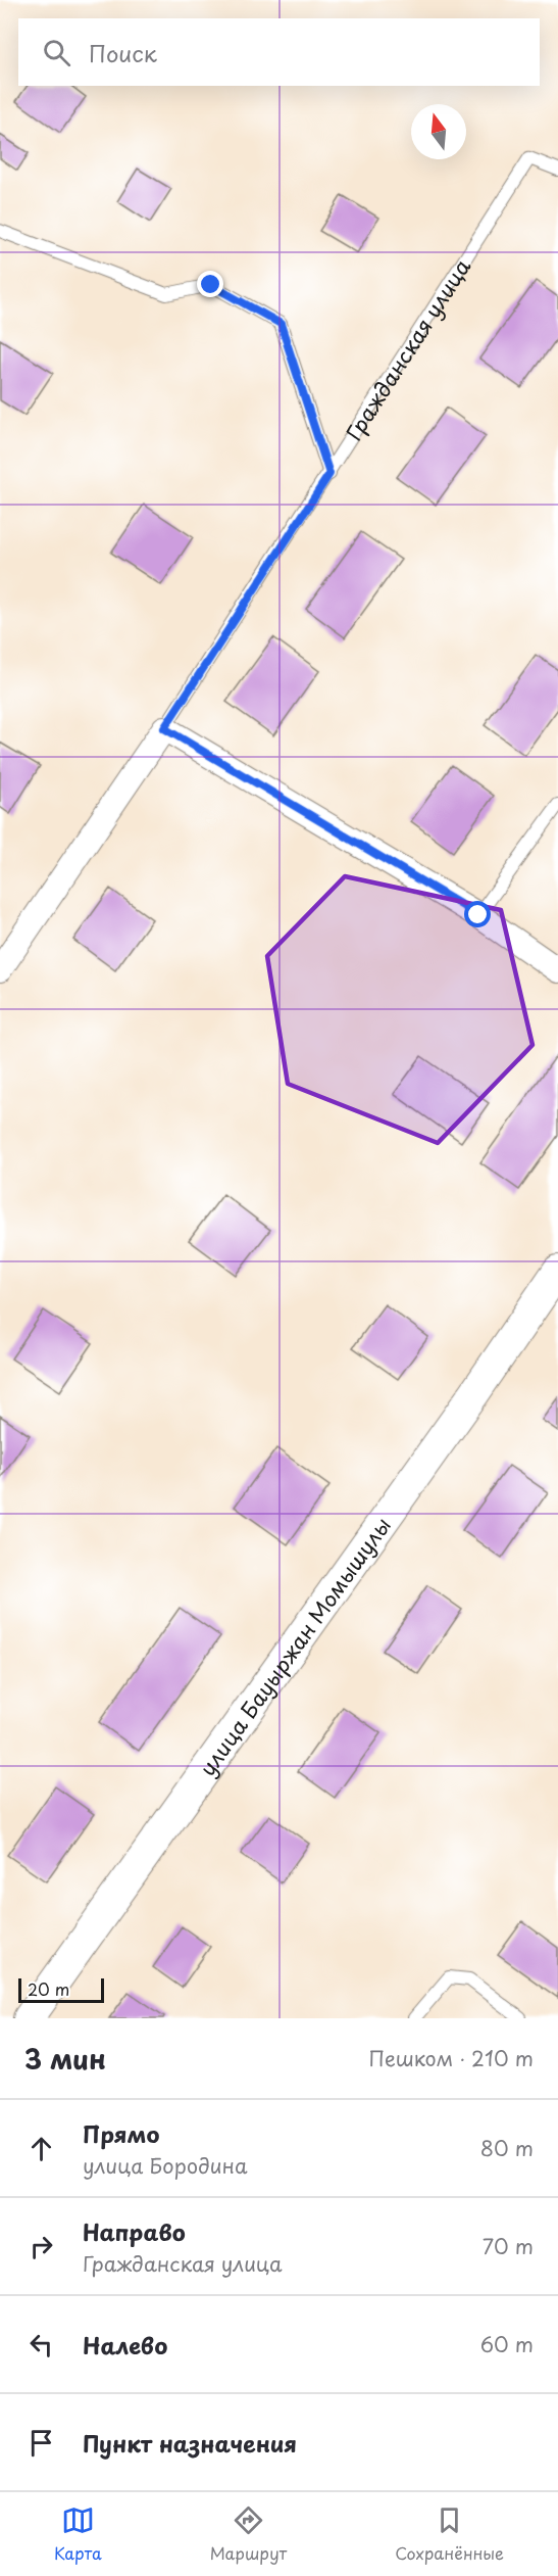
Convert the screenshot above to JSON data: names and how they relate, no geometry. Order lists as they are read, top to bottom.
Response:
{
  "streets": {
    "street": ["Гражданская улица", "улица Бауыржан Момышулы"]
  },
  "scale_bar": "20 m",
  "north": "top",
  "page": {
    "search": "Поиск",
    "scale": "20 m",
    "heading": ["3 мин", "Пешком · 210 m"],
    "list": [
      ["Прямо", "улица Бородина", "80 m"],
      ["Направо", "Гражданская улица", "70 m"],
      ["Налево", "60 m"],
      "Пункт назначения"
    ],
    "nav": ["Карта", "Маршрут", "Сохранённые"]
  }
}
